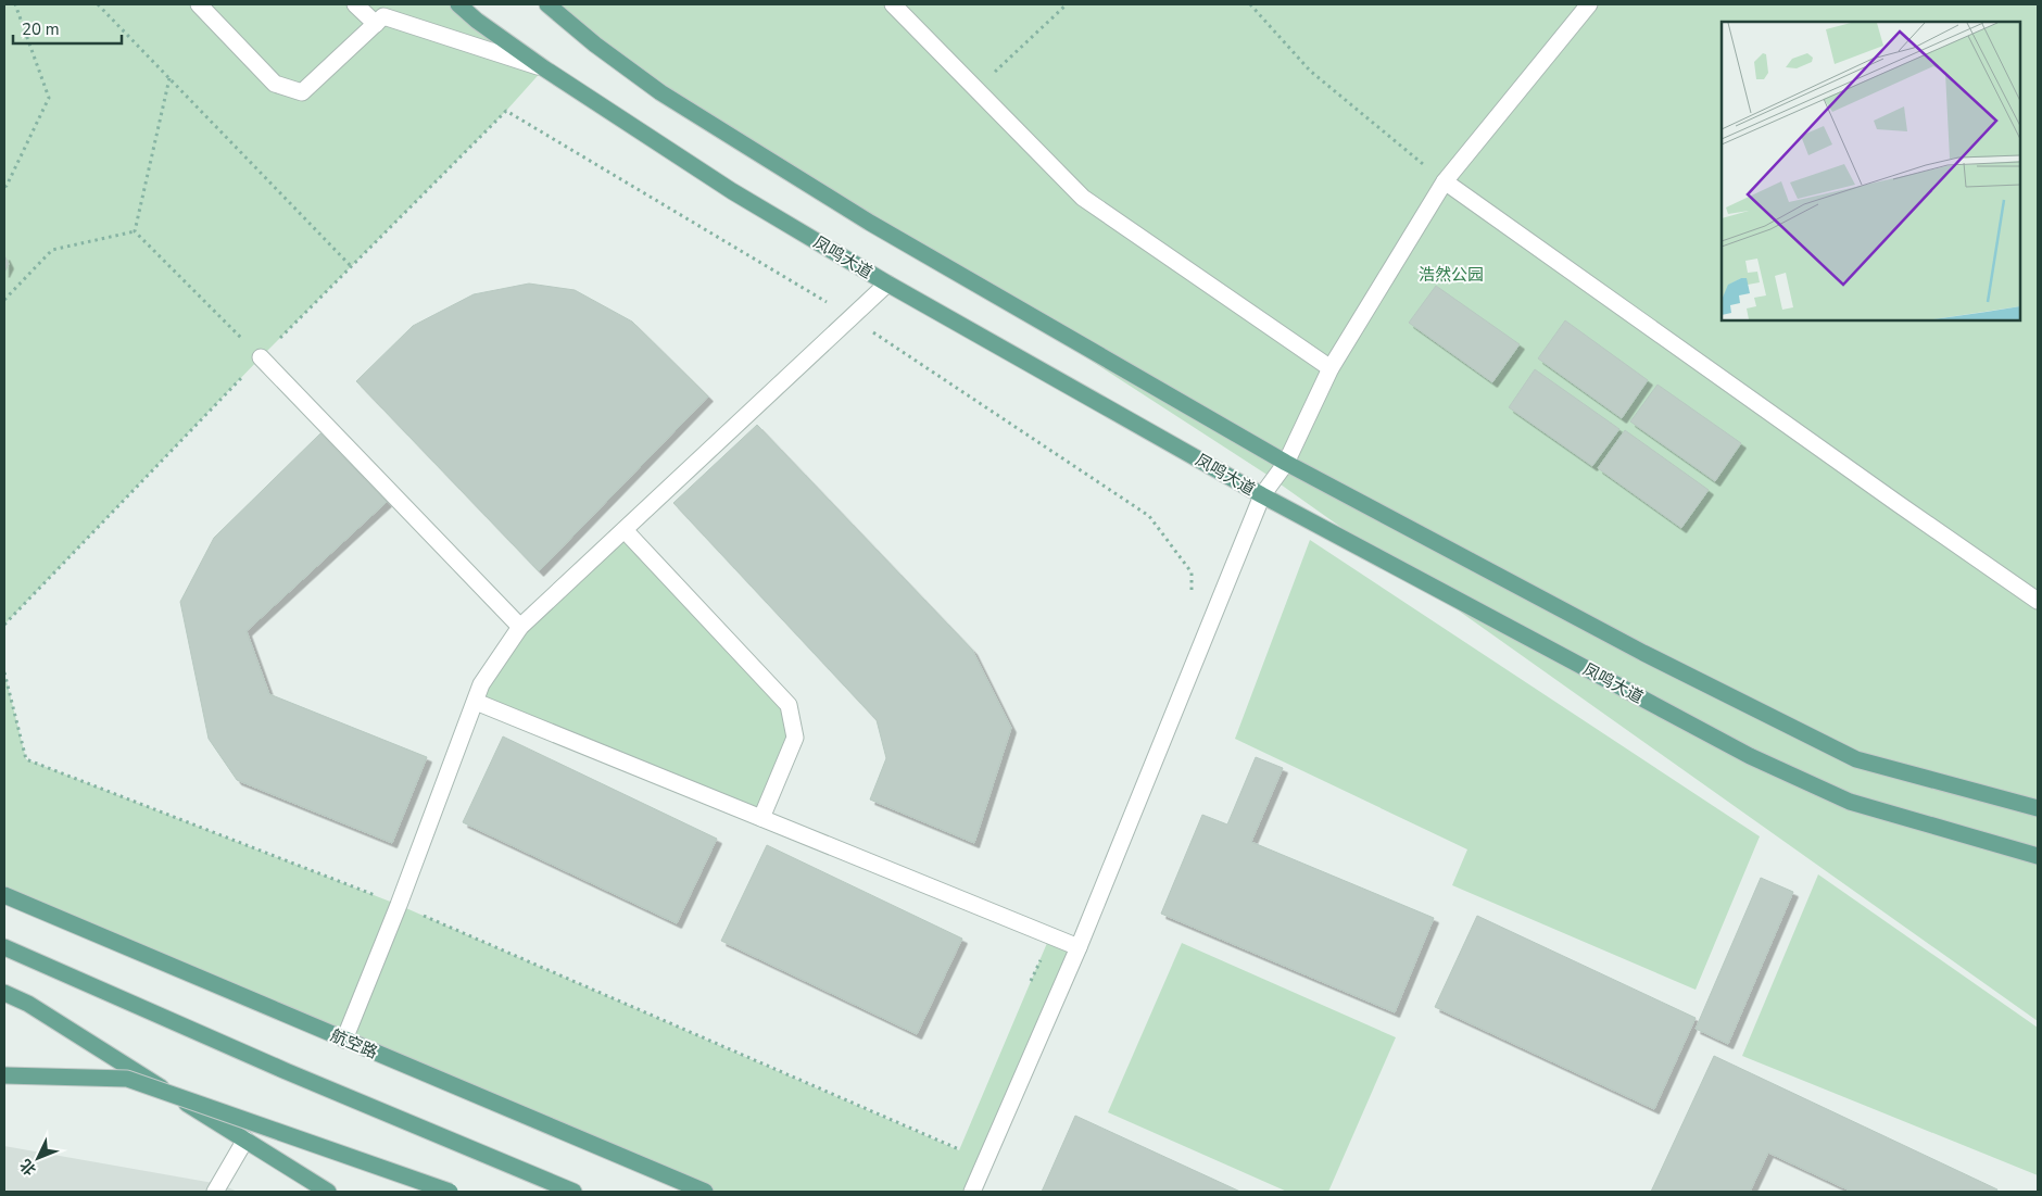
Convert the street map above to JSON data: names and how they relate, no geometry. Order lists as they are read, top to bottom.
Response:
{
  "streets": {
    "main road": ["凤鸣大道", "航空路"]
  },
  "parks": ["浩然公园"],
  "scale_bar": "20 m",
  "north": "bottom left"
}
